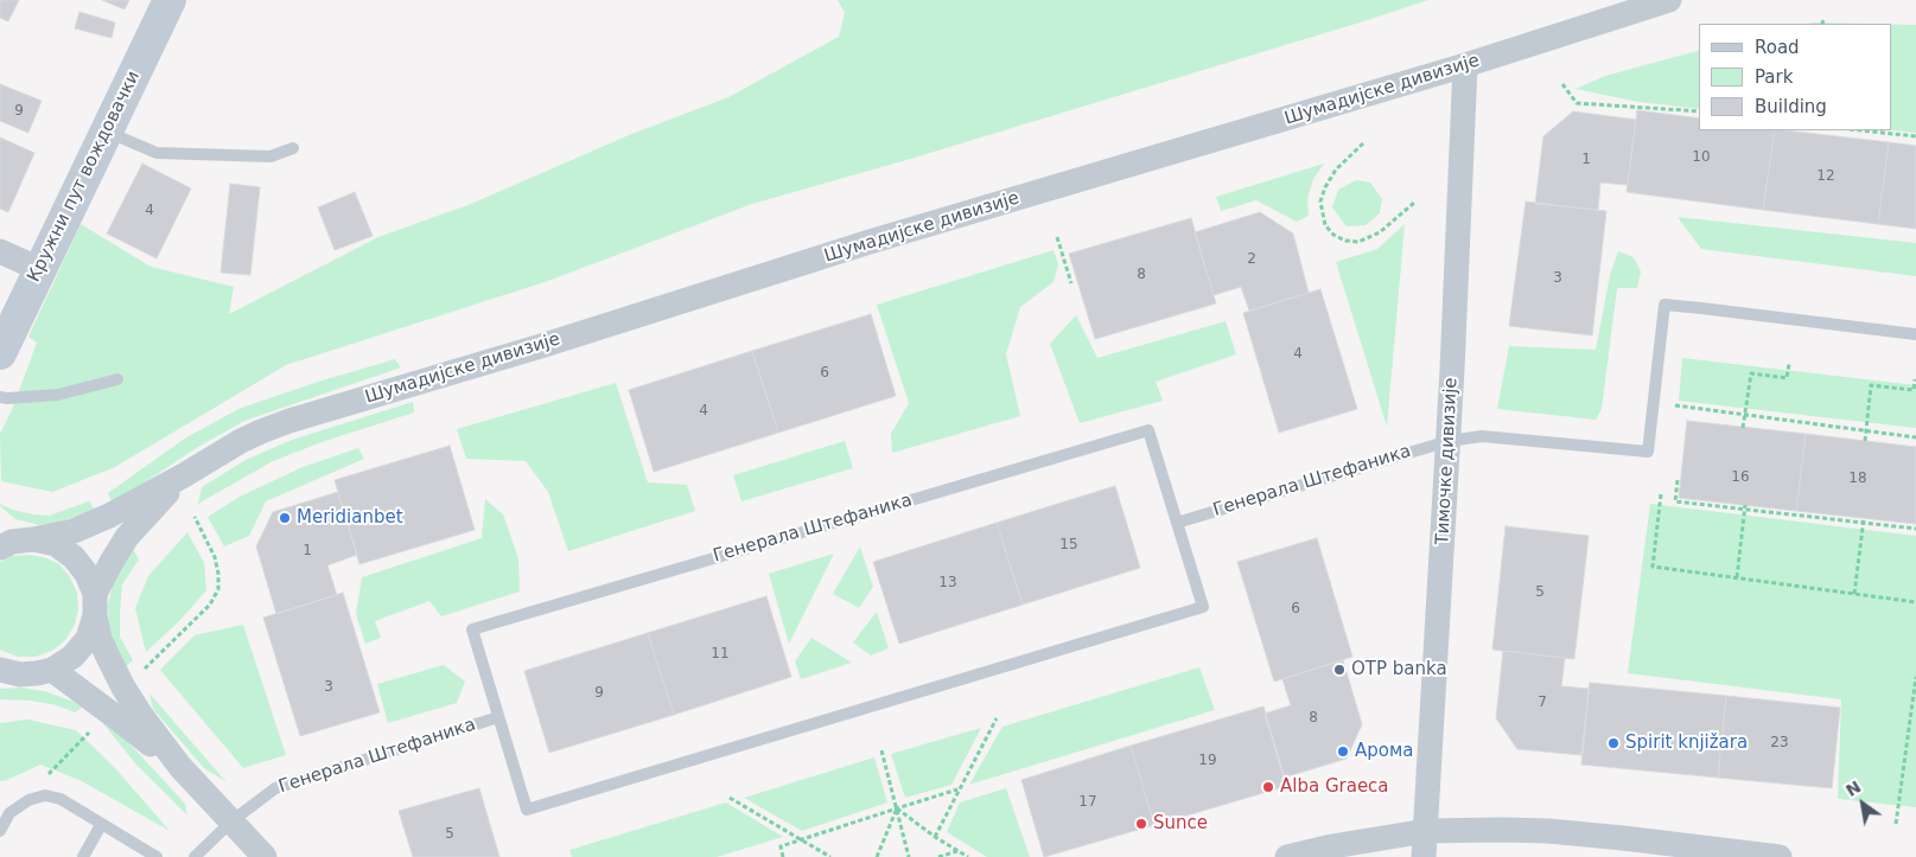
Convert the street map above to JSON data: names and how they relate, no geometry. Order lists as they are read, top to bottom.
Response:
{
  "streets": {
    "main road": ["Кружни пут вождовачки"],
    "street": ["Шумадијске дивизије", "Тимочке дивизије"],
    "lane": ["Генерала Штефаника"]
  },
  "crossings": [
    ["Шумадијске дивизије", "Тимочке дивизије"],
    ["Тимочке дивизије", "Генерала Штефаника"]
  ],
  "places": [
    "Meridianbet",
    "OTP banka",
    "Spirit knjižara",
    "Арома",
    "Alba Graeca",
    "Sunce"
  ],
  "house_numbers": [
    "9",
    "10",
    "1",
    "12",
    "4",
    "2",
    "8",
    "3",
    "4",
    "6",
    "4",
    "16",
    "18",
    "15",
    "1",
    "13",
    "5",
    "6",
    "11",
    "3",
    "9",
    "7",
    "8",
    "23",
    "19",
    "17",
    "5"
  ],
  "legend": ["Road", "Park", "Building"],
  "north": "top left"
}
